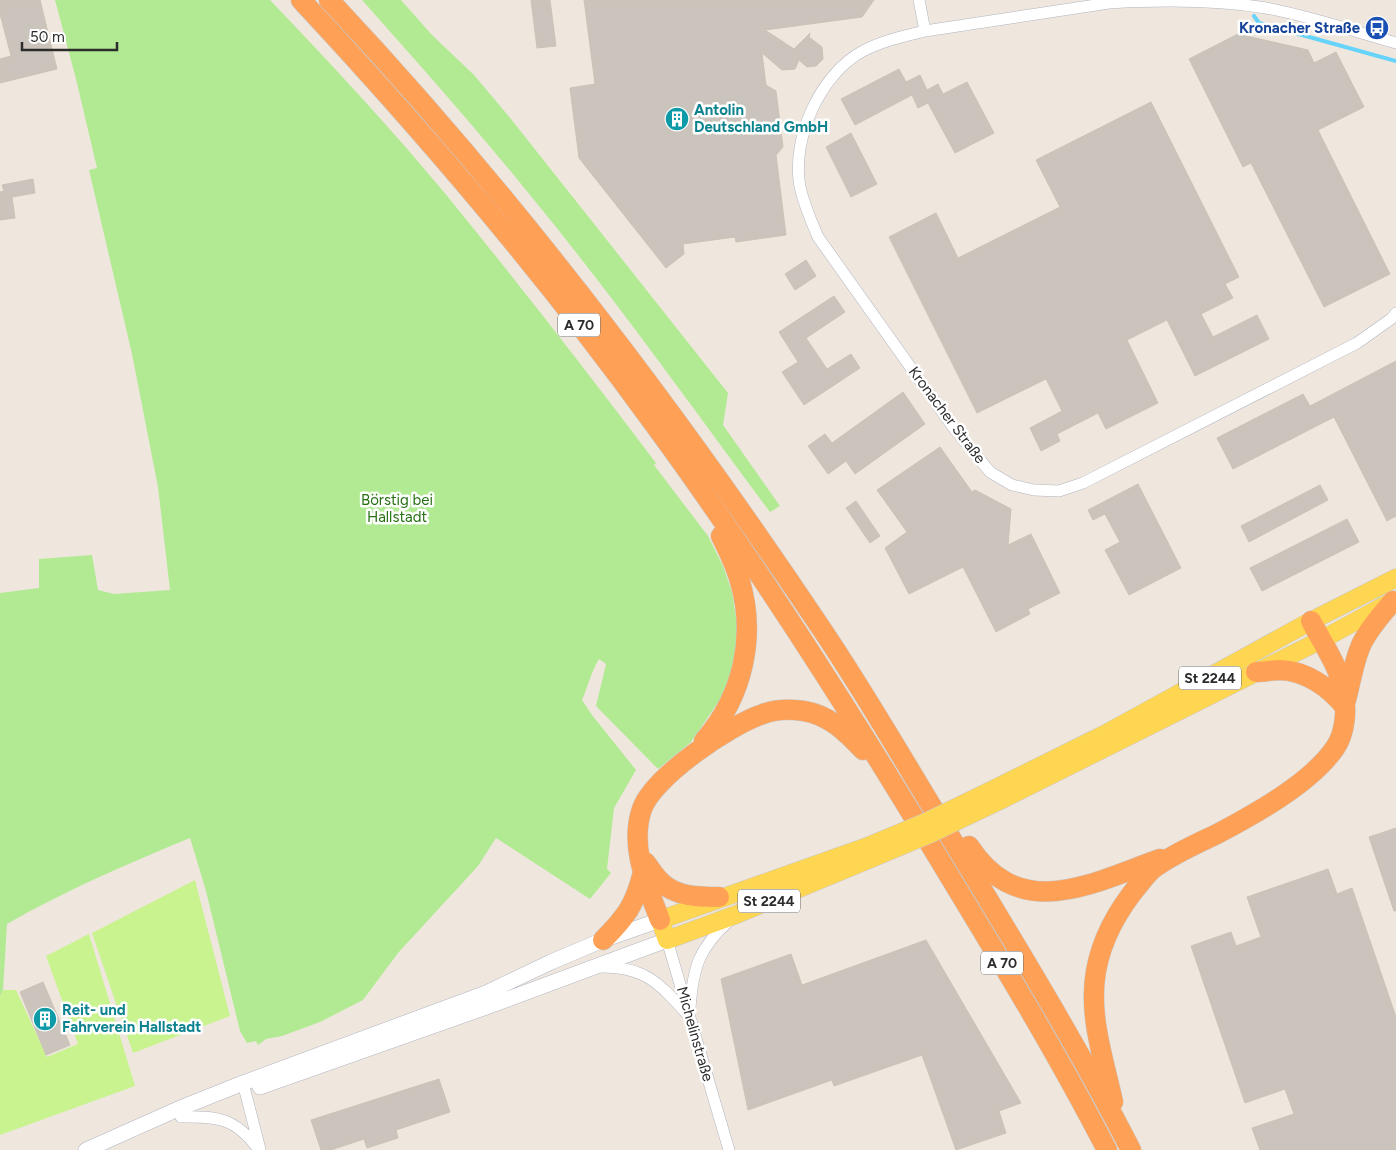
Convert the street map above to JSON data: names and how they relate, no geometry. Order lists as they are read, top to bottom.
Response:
{
  "streets": {
    "highway": ["A 70"],
    "main road": ["St 2244", "Michelinstraße"],
    "street": ["Kronacher Straße"]
  },
  "crossings": [
    ["St 2244", "Michelinstraße"]
  ],
  "parks": ["Börstig bei Hallstadt"],
  "places": {
    "bus stop": ["Kronacher Straße"],
    "building": ["Antolin Deutschland GmbH", "Reit- und Fahrverein Hallstadt"]
  },
  "scale_bar": "50 m"
}
